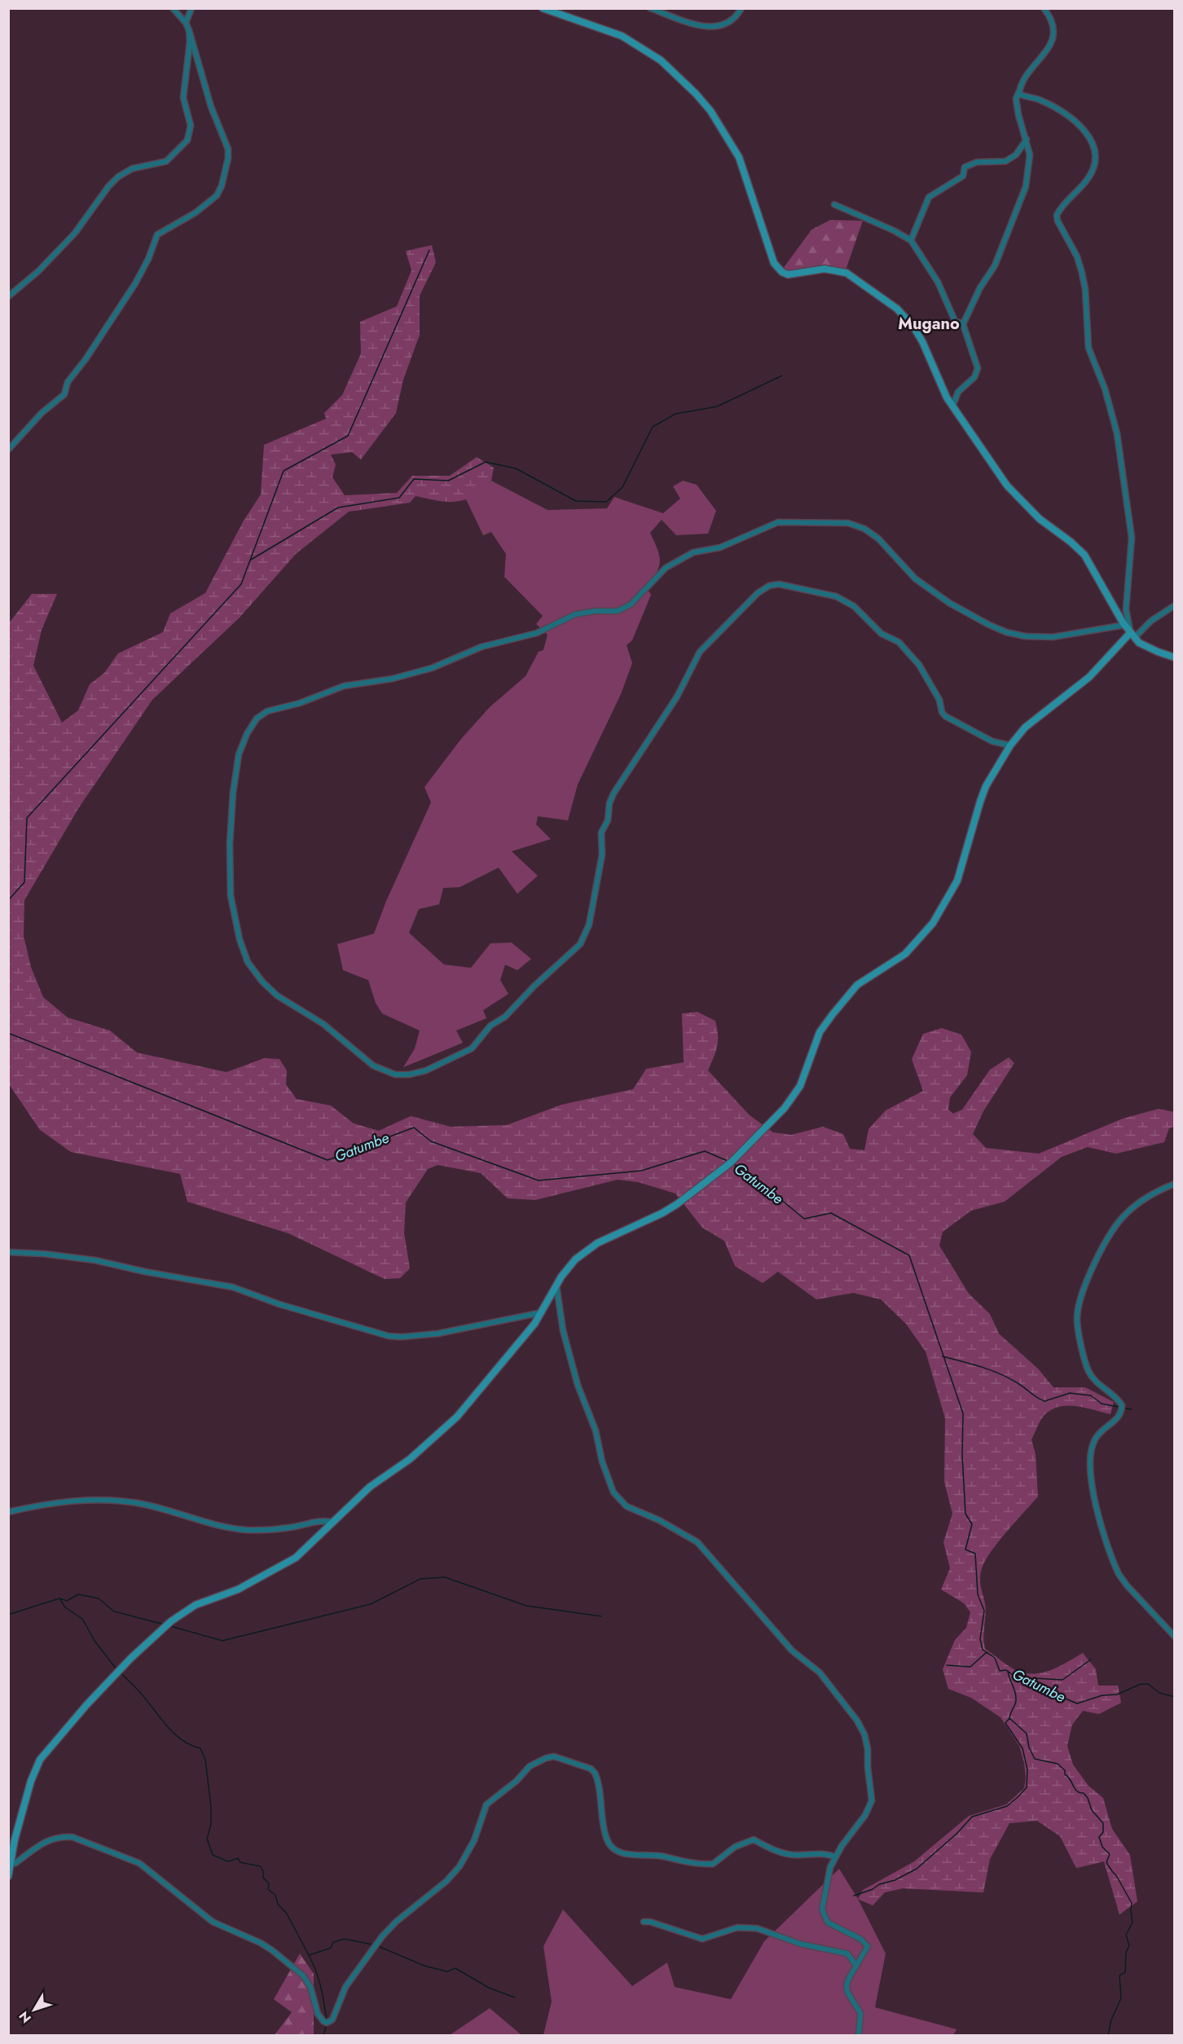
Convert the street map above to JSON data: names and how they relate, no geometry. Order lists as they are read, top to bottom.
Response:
{
  "districts": ["Mugano"],
  "water": ["Gatumbe"],
  "north": "bottom left"
}
